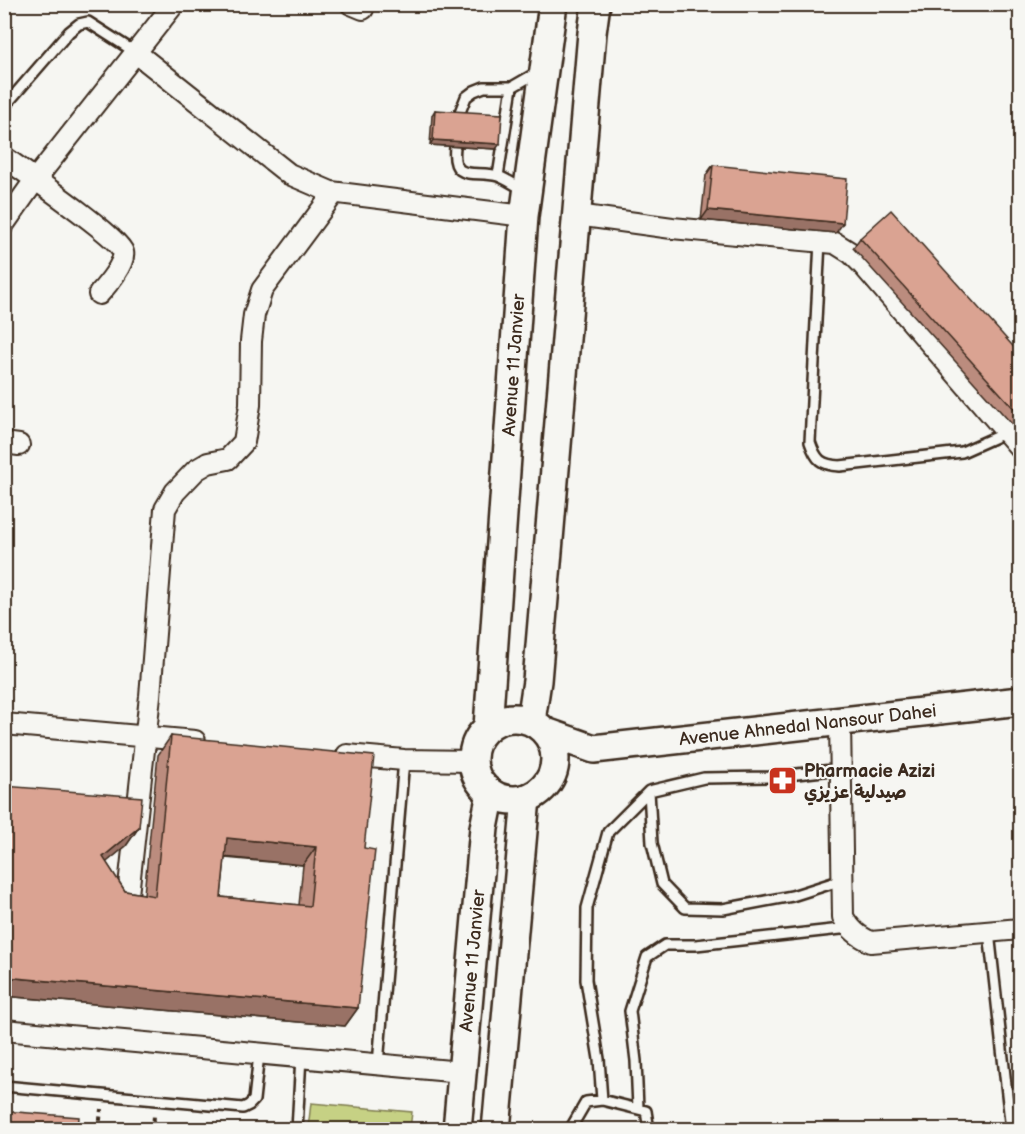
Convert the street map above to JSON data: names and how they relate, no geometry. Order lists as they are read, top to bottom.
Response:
{
  "streets": {
    "street": ["Avenue 11 Janvier", "Avenue Ahnedal Nansour Dahei"]
  },
  "crossings": [
    ["Avenue 11 Janvier", "Avenue Ahnedal Nansour Dahei"]
  ],
  "places": {
    "pharmacy": ["Pharmacie Azizi صيدلية عزيزي"]
  }
}
